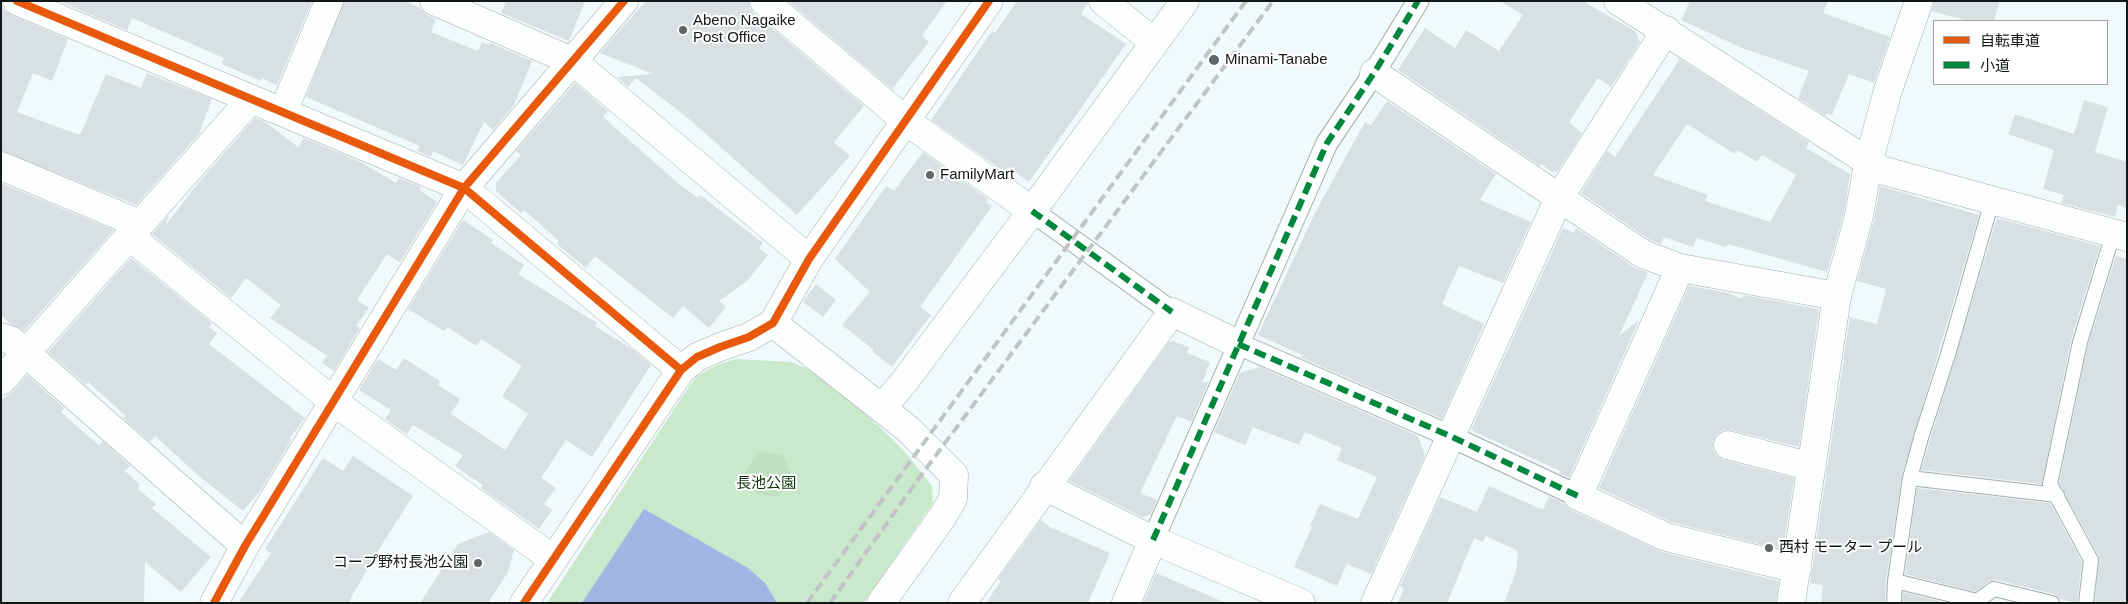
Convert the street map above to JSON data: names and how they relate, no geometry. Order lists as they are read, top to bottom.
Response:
{
  "parks": ["長池公園"],
  "places": [
    "Abeno Nagaike Post Office",
    "Minami-Tanabe",
    "FamilyMart",
    "西村 モーター プール",
    "コープ野村長池公園"
  ],
  "legend": ["自転車道", "小道"]
}
